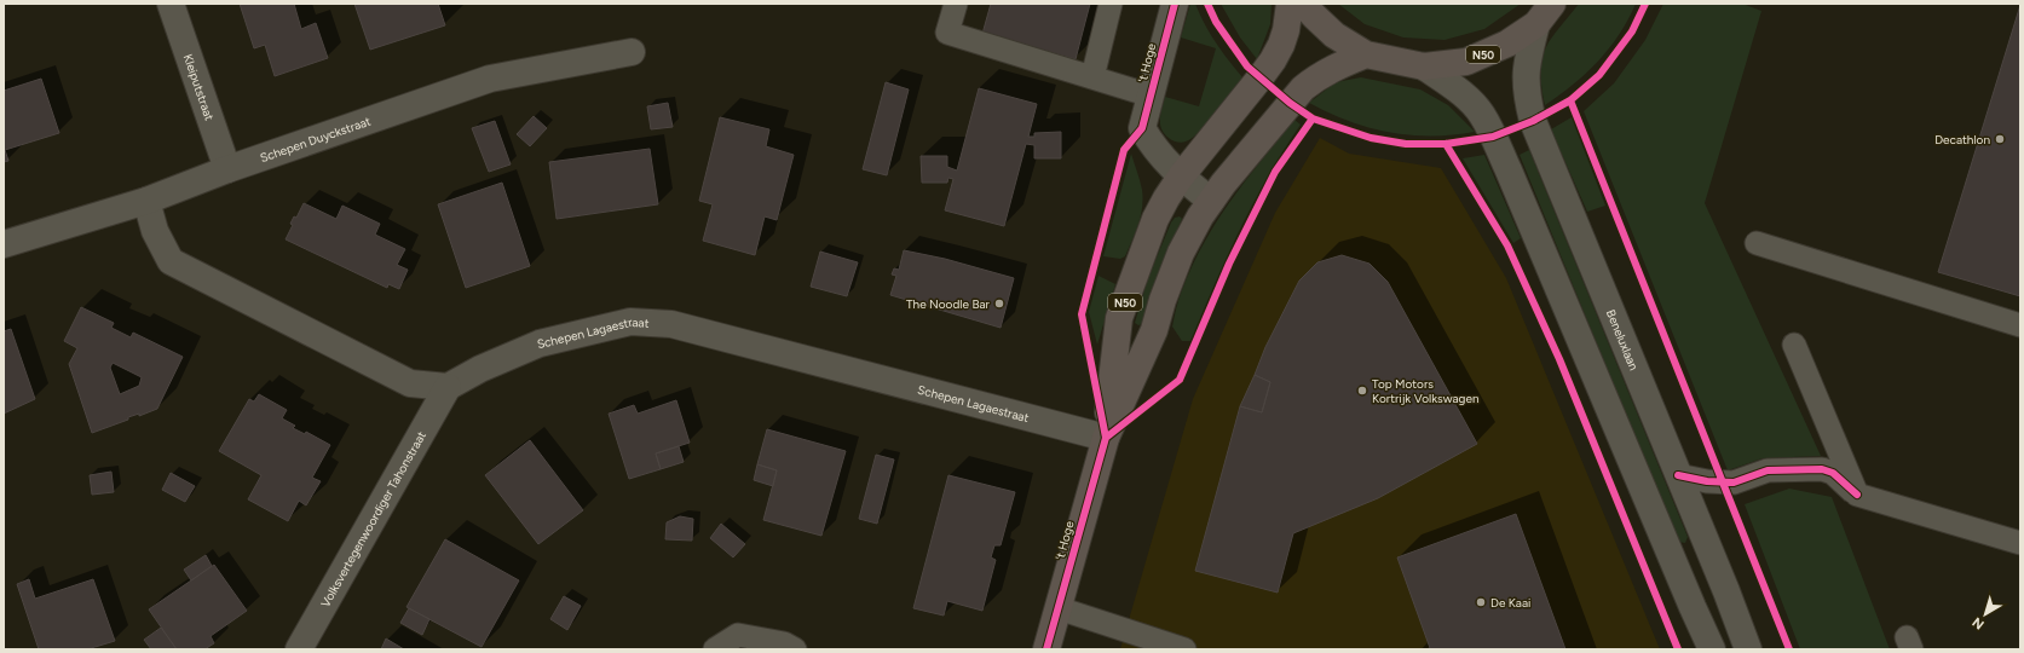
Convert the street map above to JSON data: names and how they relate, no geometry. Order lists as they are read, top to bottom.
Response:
{
  "streets": {
    "main road": ["N50", "'t Hoge"],
    "street": [
      "Kleiputstraat",
      "Schepen Duyckstraat",
      "Schepen Lagaestraat",
      "Beneluxlaan",
      "Volksvertegenwoordiger Tahonstraat"
    ]
  },
  "crossings": [
    ["N50", "'t Hoge"],
    ["N50", "Beneluxlaan"],
    ["'t Hoge", "Schepen Lagaestraat"],
    ["Kleiputstraat", "Schepen Duyckstraat"],
    ["Schepen Lagaestraat", "Volksvertegenwoordiger Tahonstraat"]
  ],
  "places": [
    "Decathlon",
    "The Noodle Bar",
    "Top Motors Kortrijk Volkswagen",
    "De Kaai"
  ],
  "north": "bottom left"
}
